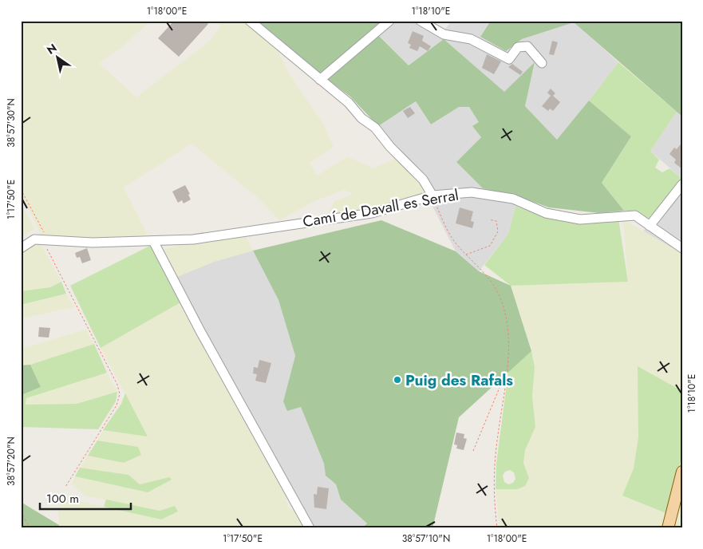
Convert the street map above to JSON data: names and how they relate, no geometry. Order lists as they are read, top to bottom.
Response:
{
  "streets": {
    "street": ["Camí de Davall es Serral"]
  },
  "places": ["Puig des Rafals"],
  "scale_bar": "100 m",
  "north": "top left",
  "coordinates": [
    "1°18'00\"E",
    "1°18'10\"E",
    "38°57'30\"N",
    "1°17'50\"E",
    "38°57'20\"N",
    "38°57'10\"N"
  ]
}
